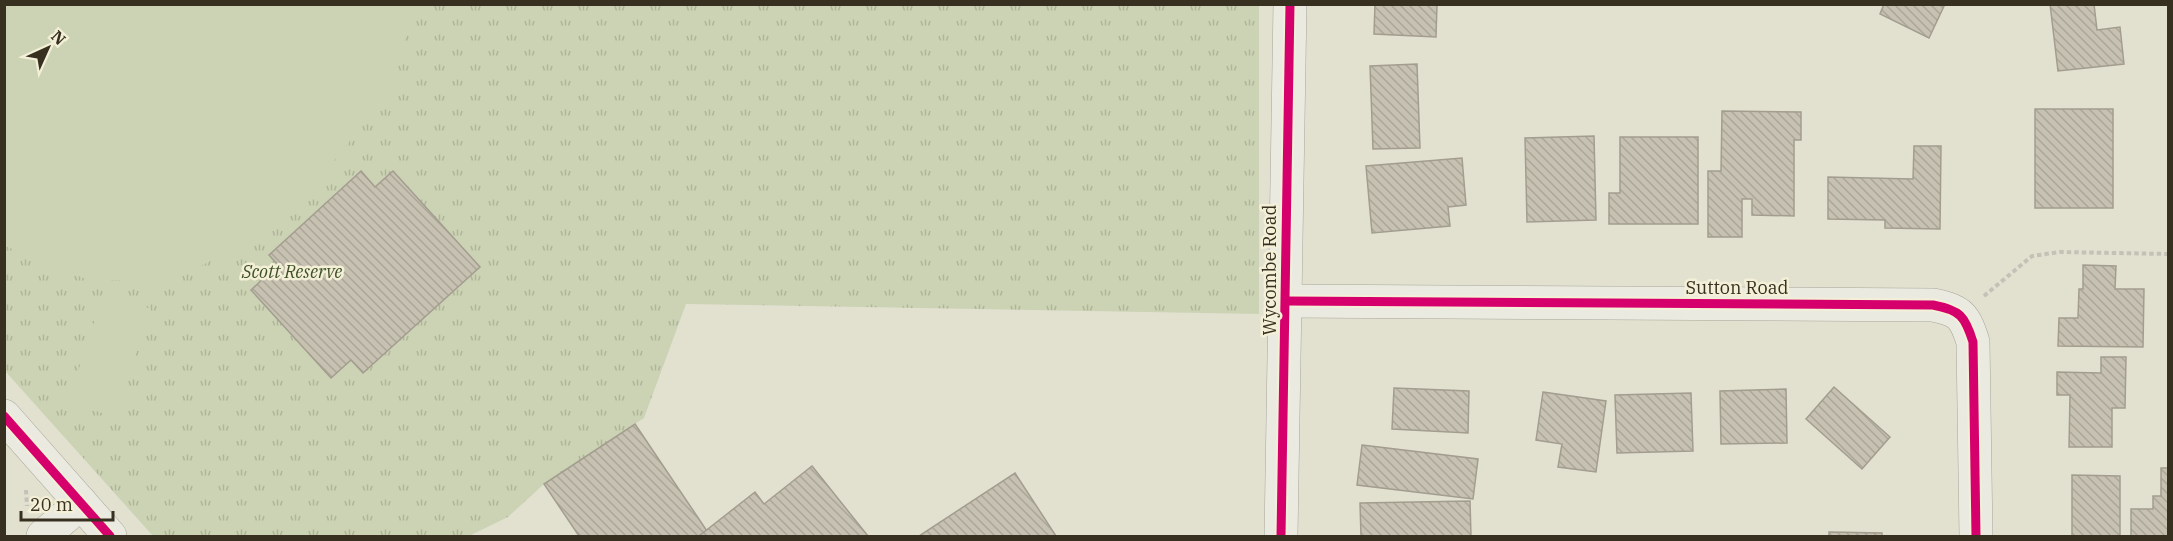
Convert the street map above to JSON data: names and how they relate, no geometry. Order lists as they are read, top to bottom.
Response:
{
  "streets": {
    "street": ["Wycombe Road", "Sutton Road"]
  },
  "crossings": [
    ["Wycombe Road", "Sutton Road"]
  ],
  "parks": ["Scott Reserve"],
  "scale_bar": "20 m",
  "north": "top right"
}
